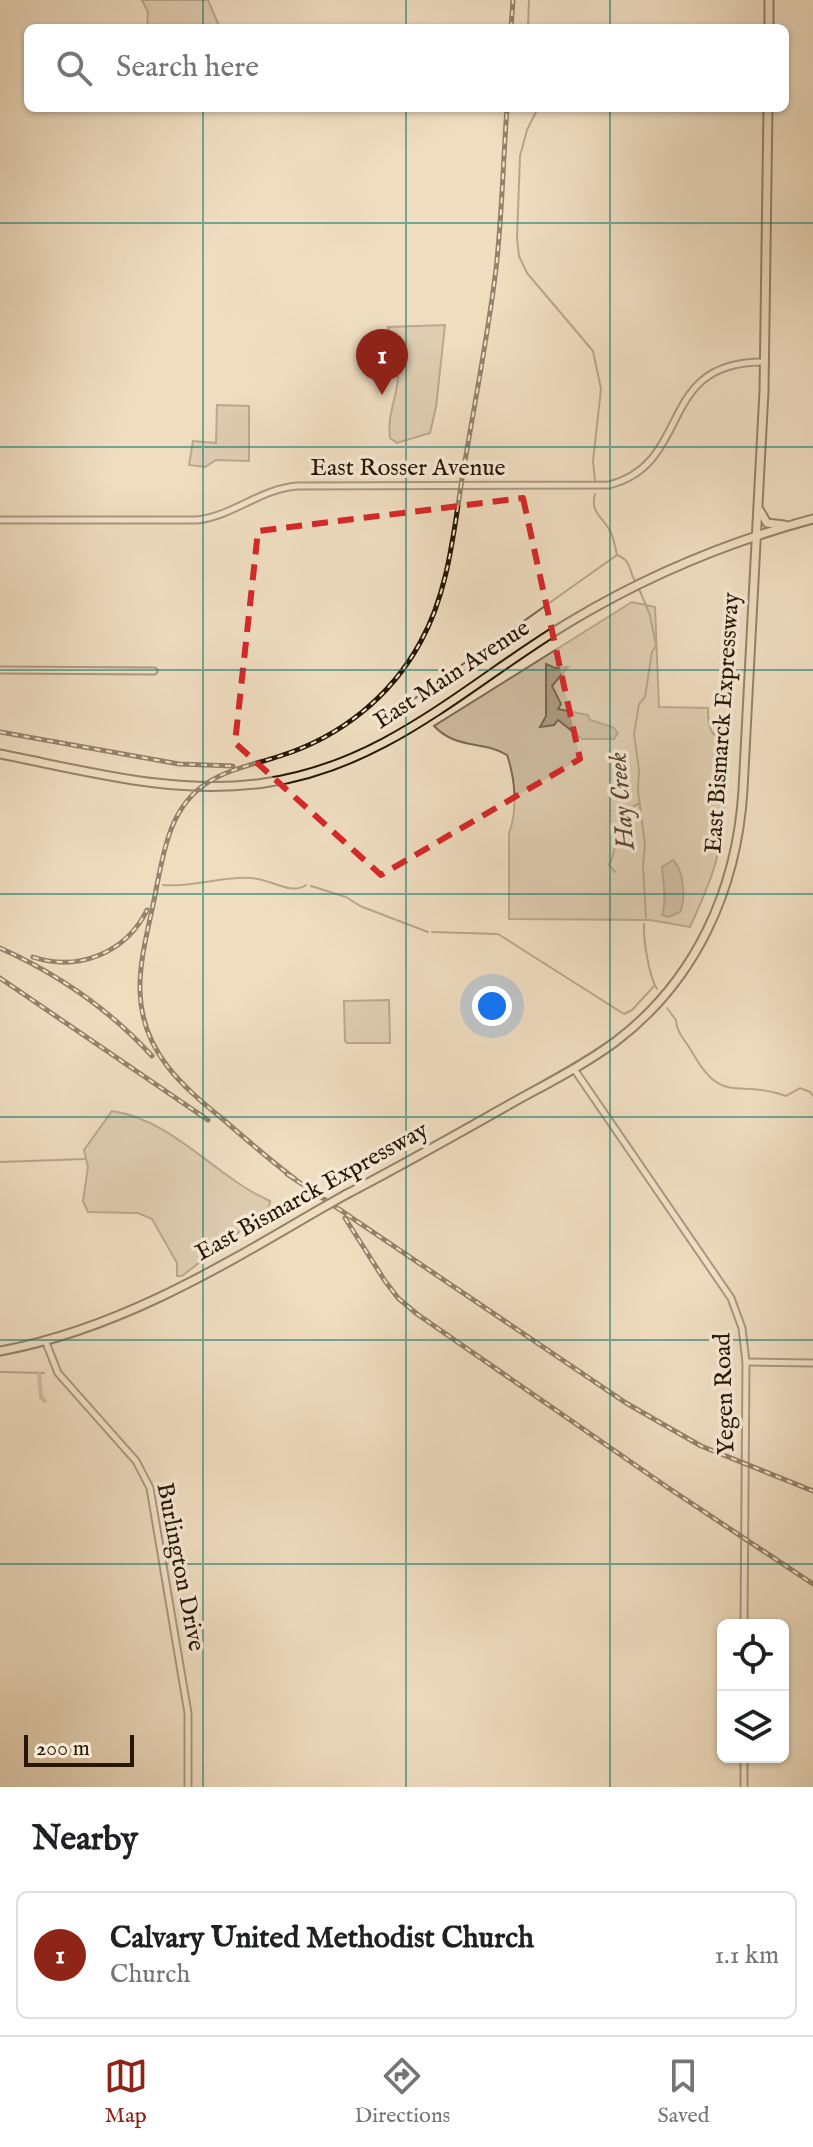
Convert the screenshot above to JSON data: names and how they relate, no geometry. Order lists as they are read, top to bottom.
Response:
{
  "streets": {
    "main road": ["East Main Avenue", "East Bismarck Expressway"],
    "street": ["East Rosser Avenue", "Yegen Road", "Burlington Drive"]
  },
  "crossings": [
    ["East Rosser Avenue", "East Bismarck Expressway"],
    ["East Main Avenue", "East Bismarck Expressway"],
    ["East Bismarck Expressway", "Yegen Road"],
    ["East Bismarck Expressway", "Burlington Drive"]
  ],
  "water": ["Hay Creek"],
  "scale_bar": "200 m",
  "page": {
    "search": "Search here",
    "pins": "1",
    "scale": "200 m",
    "heading": "Nearby",
    "list": [
      {
        "mark": "1",
        "name": "Calvary United Methodist Church",
        "note": "Church",
        "value": "1.1 km"
      }
    ],
    "nav": ["Map", "Directions", "Saved"]
  }
}
